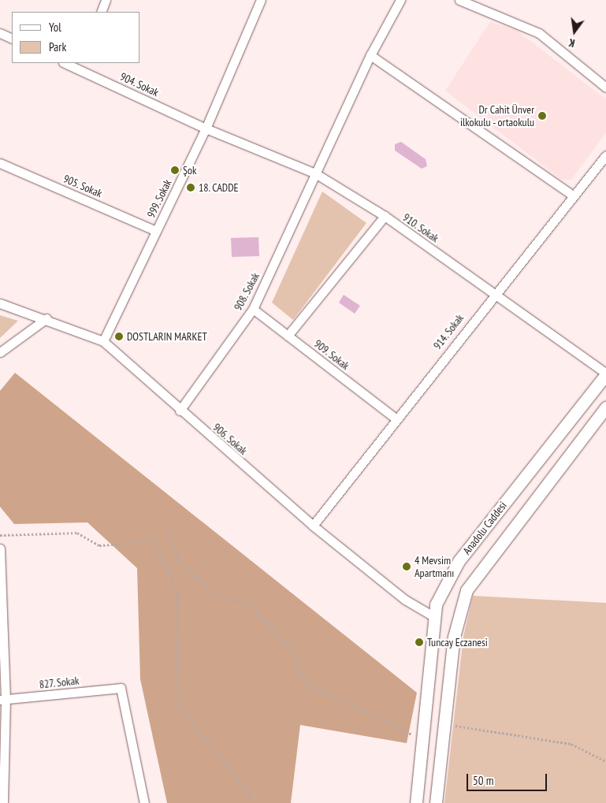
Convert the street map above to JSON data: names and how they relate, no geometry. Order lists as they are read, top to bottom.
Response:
{
  "streets": {
    "main road": ["Anadolu Caddesi"],
    "street": [
      "904. Sokak",
      "905. Sokak",
      "999. Sokak",
      "910. Sokak",
      "908. Sokak",
      "914. Sokak",
      "909. Sokak",
      "906. Sokak",
      "827. Sokak"
    ]
  },
  "crossings": [
    ["904. Sokak", "999. Sokak"],
    ["904. Sokak", "910. Sokak"],
    ["905. Sokak", "999. Sokak"],
    ["999. Sokak", "910. Sokak"],
    ["999. Sokak", "906. Sokak"],
    ["910. Sokak", "908. Sokak"],
    ["910. Sokak", "914. Sokak"],
    ["910. Sokak", "Anadolu Caddesi"],
    ["908. Sokak", "909. Sokak"],
    ["908. Sokak", "906. Sokak"],
    ["914. Sokak", "909. Sokak"],
    ["914. Sokak", "906. Sokak"],
    ["906. Sokak", "Anadolu Caddesi"]
  ],
  "places": [
    "Dr Cahit Ünver ilkokulu - ortaokulu",
    "Şok",
    "18. CADDE",
    "DOSTLARIN MARKET",
    "4 Mevsim Apartmanı",
    "Tuncay Eczanesi"
  ],
  "legend": ["Yol", "Park"],
  "scale_bar": "50 m",
  "north": "bottom"
}
